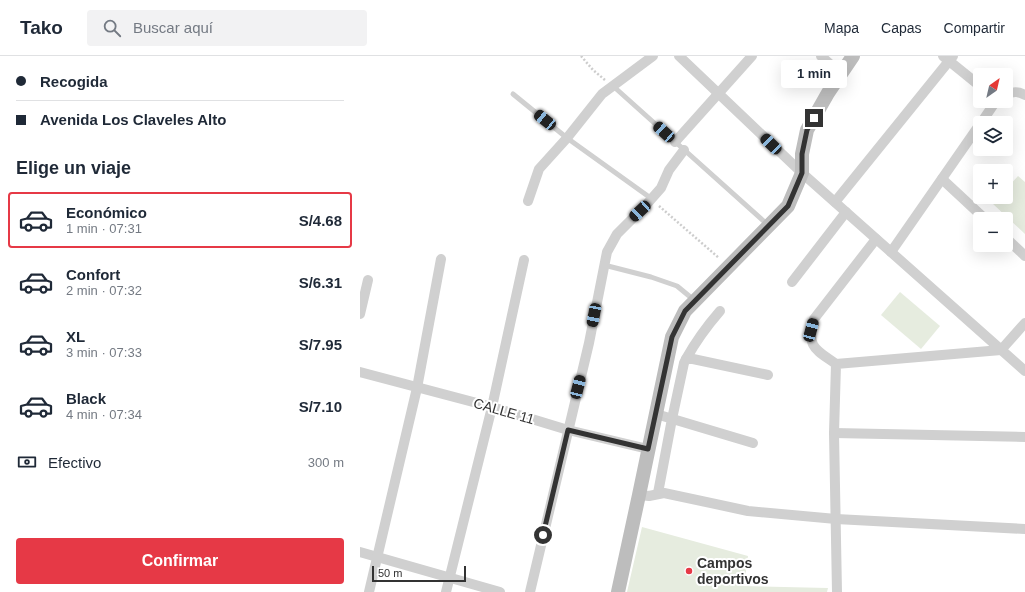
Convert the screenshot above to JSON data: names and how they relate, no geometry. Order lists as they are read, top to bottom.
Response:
{
  "streets": {
    "street": ["CALLE 11"]
  },
  "places": ["Campos deportivos"],
  "scale_bar": "50 m",
  "north": "top right",
  "page": {
    "header": "Tako",
    "search": "Buscar aquí",
    "nav": ["Mapa", "Capas", "Compartir"],
    "banner": ["Recogida", "Avenida Los Claveles Alto"],
    "bubble": "1 min",
    "map_buttons": ["+", "−"],
    "heading": "Elige un viaje",
    "list": [
      {
        "name": "Económico",
        "note": "1 min · 07:31",
        "value": "S/4.68"
      },
      {
        "name": "Confort",
        "note": "2 min · 07:32",
        "value": "S/6.31"
      },
      {
        "name": "XL",
        "note": "3 min · 07:33",
        "value": "S/7.95"
      },
      {
        "name": "Black",
        "note": "4 min · 07:34",
        "value": "S/7.10"
      }
    ],
    "pay": ["Efectivo", "300 m"],
    "buttons": "Confirmar",
    "scale": "50 m"
  }
}
